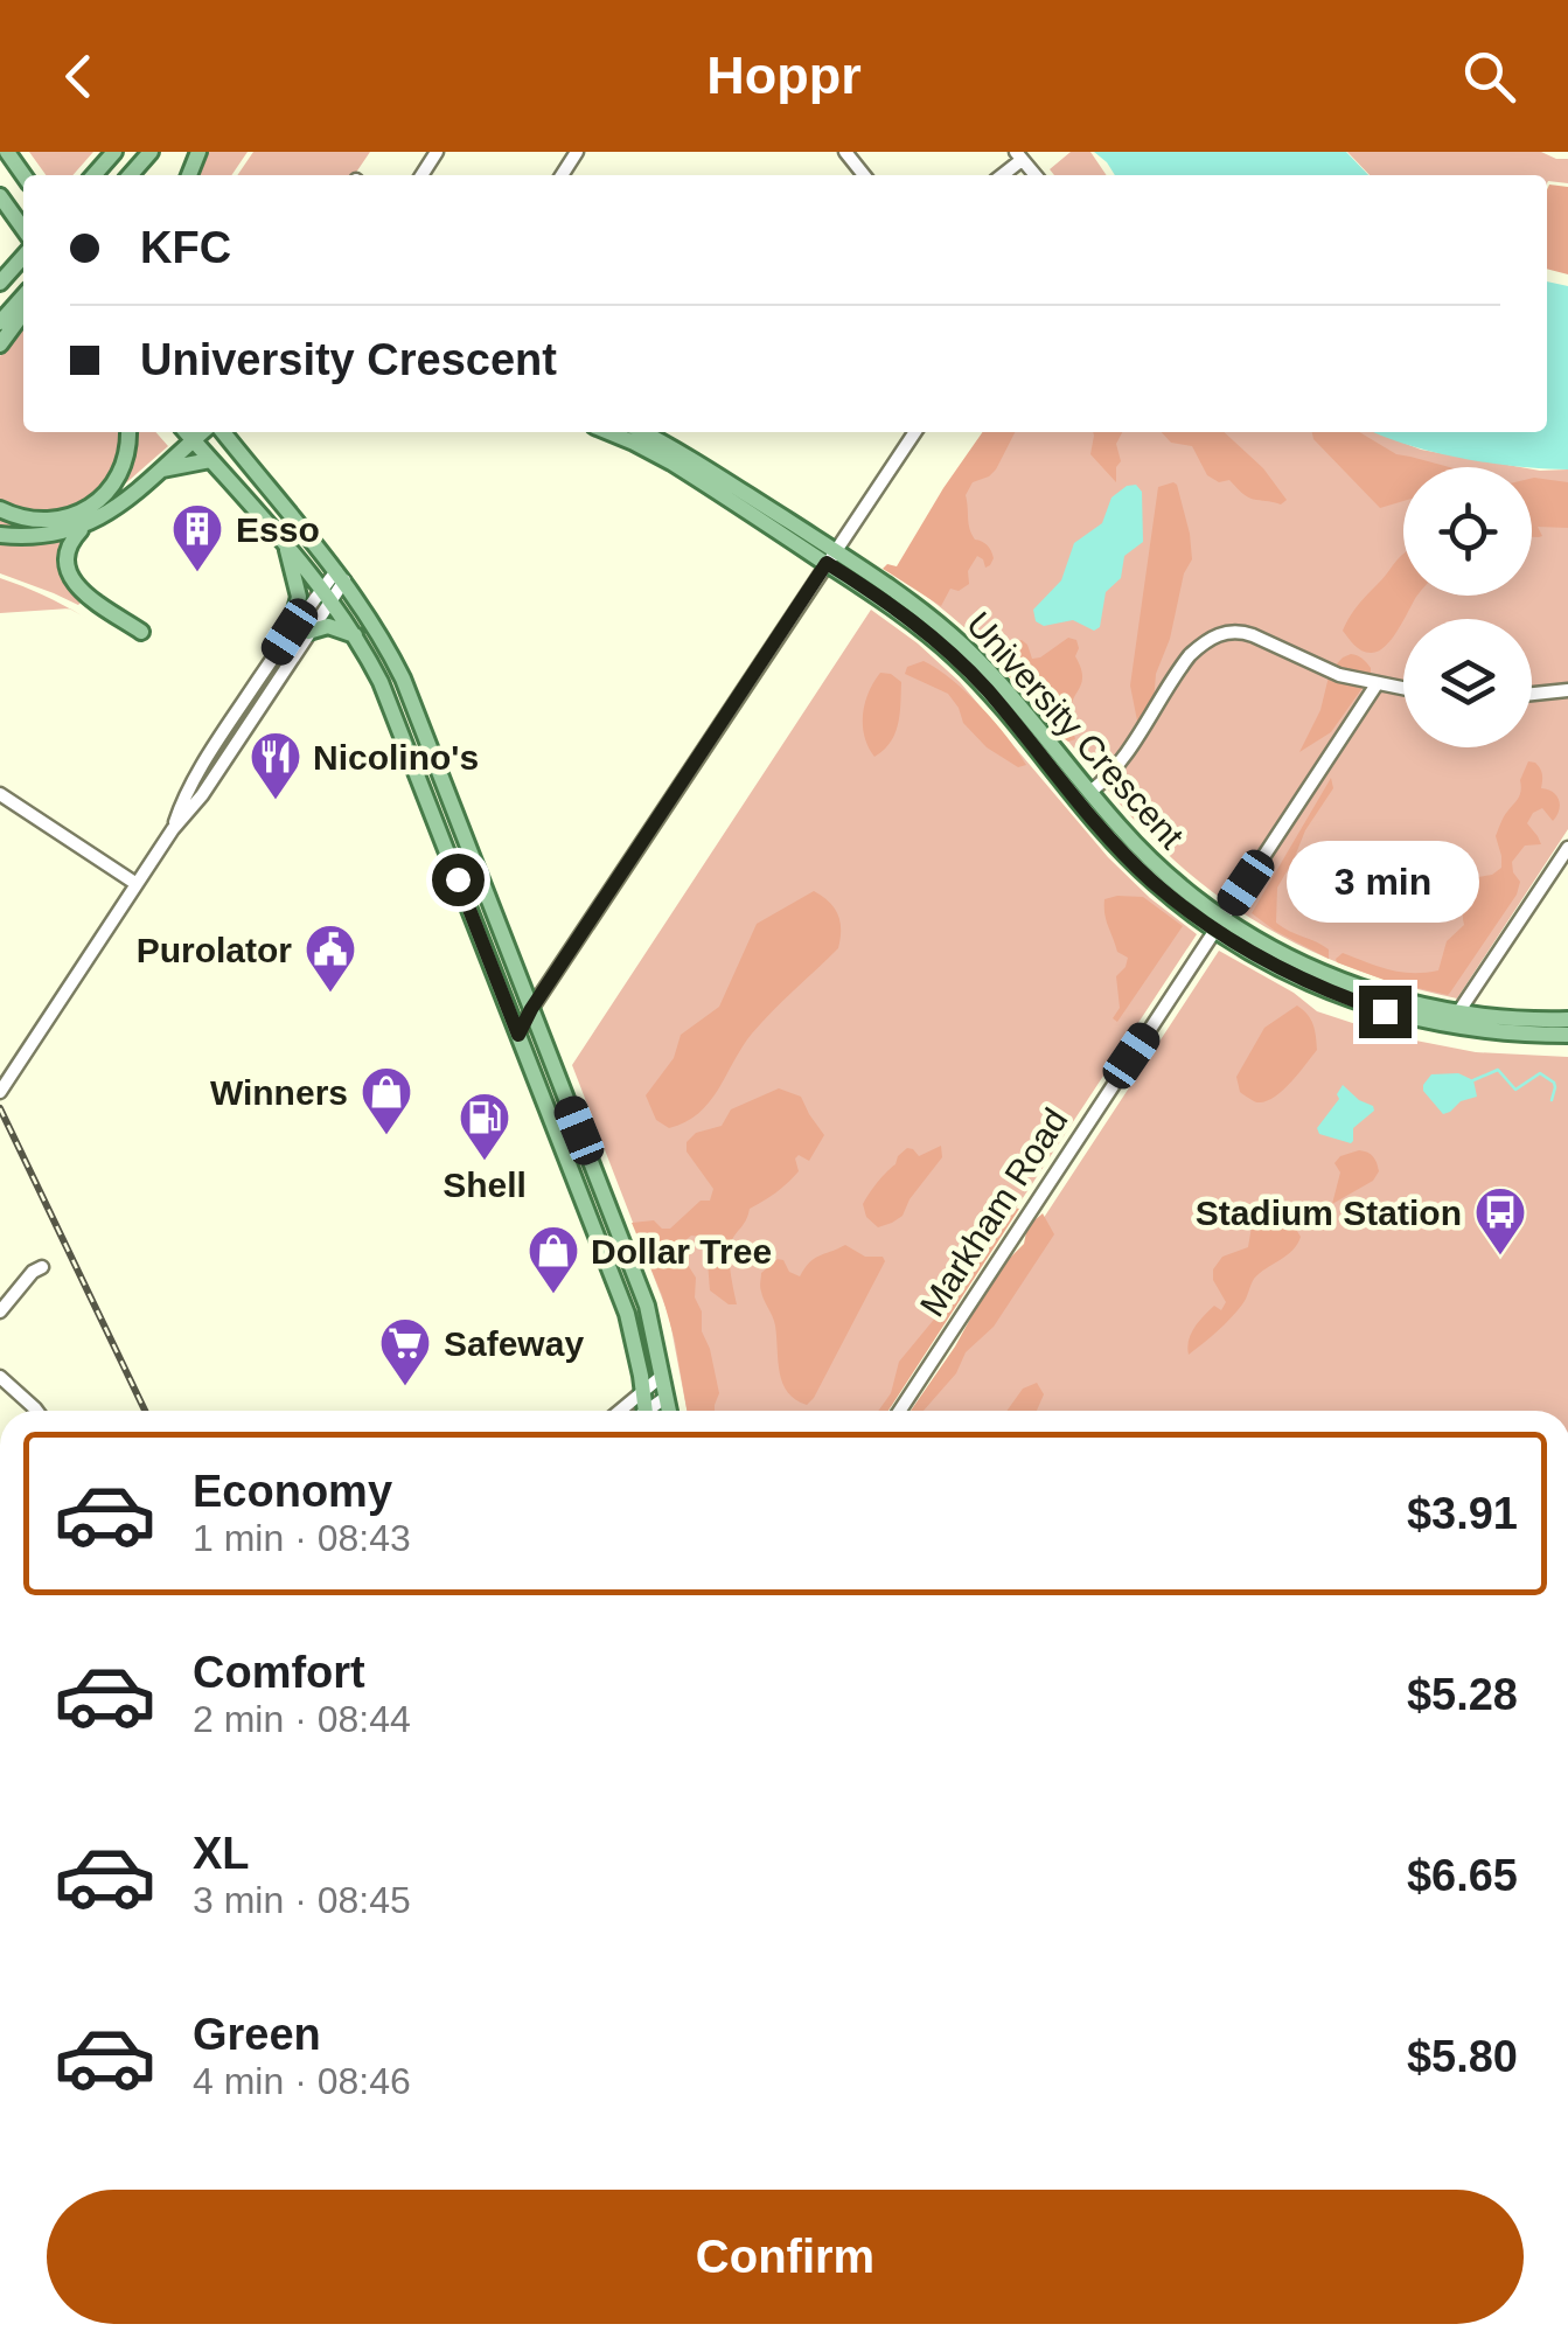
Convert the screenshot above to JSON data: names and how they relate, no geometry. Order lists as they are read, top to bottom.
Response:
{
  "streets": {
    "main road": ["University Crescent"],
    "street": ["Markham Road"]
  },
  "crossings": [
    ["University Crescent", "Markham Road"]
  ],
  "places": {
    "building": ["Esso"],
    "restaurant": ["Nicolino's"],
    "public building": ["Purolator"],
    "shop": ["Winners", "Dollar Tree"],
    "fuel station": ["Shell"],
    "bus stop": ["Stadium Station"],
    "supermarket": ["Safeway"]
  },
  "page": {
    "header": "Hoppr",
    "banner": ["KFC", "University Crescent"],
    "bubble": "3 min",
    "list": [
      {
        "name": "Economy",
        "note": "1 min · 08:43",
        "value": "$3.91"
      },
      {
        "name": "Comfort",
        "note": "2 min · 08:44",
        "value": "$5.28"
      },
      {
        "name": "XL",
        "note": "3 min · 08:45",
        "value": "$6.65"
      },
      {
        "name": "Green",
        "note": "4 min · 08:46",
        "value": "$5.80"
      }
    ],
    "buttons": "Confirm"
  }
}
